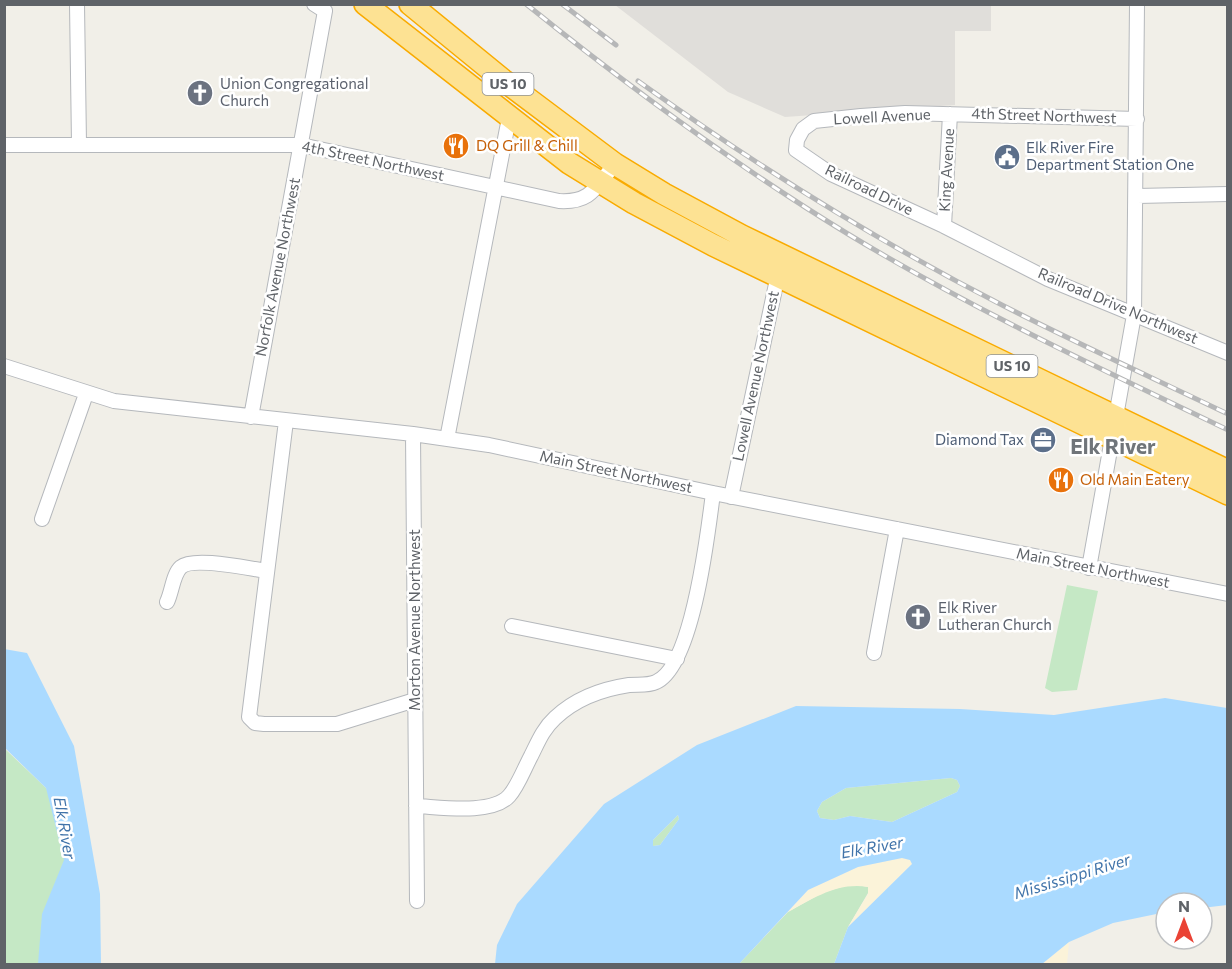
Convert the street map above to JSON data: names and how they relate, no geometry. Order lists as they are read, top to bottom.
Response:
{
  "streets": {
    "highway": ["US 10"],
    "street": [
      "4th Street Northwest",
      "Lowell Avenue",
      "King Avenue",
      "Railroad Drive",
      "Norfolk Avenue Northwest",
      "Railroad Drive Northwest",
      "Lowell Avenue Northwest",
      "Main Street Northwest",
      "Morton Avenue Northwest"
    ]
  },
  "crossings": [
    ["US 10", "4th Street Northwest"],
    ["US 10", "Lowell Avenue Northwest"],
    ["4th Street Northwest", "Lowell Avenue"],
    ["4th Street Northwest", "King Avenue"],
    ["4th Street Northwest", "Norfolk Avenue Northwest"],
    ["Lowell Avenue", "King Avenue"],
    ["Lowell Avenue", "Railroad Drive"],
    ["King Avenue", "Railroad Drive"],
    ["King Avenue", "Railroad Drive Northwest"],
    ["Railroad Drive", "Railroad Drive Northwest"],
    ["Norfolk Avenue Northwest", "Main Street Northwest"],
    ["Lowell Avenue Northwest", "Main Street Northwest"],
    ["Main Street Northwest", "Morton Avenue Northwest"]
  ],
  "districts": ["Elk River"],
  "water": ["Elk River", "Mississippi River"],
  "places": {
    "church": ["Union Congregational Church", "Elk River Lutheran Church"],
    "restaurant": ["DQ Grill & Chill", "Old Main Eatery"],
    "public building": ["Elk River Fire Department Station One"],
    "office": ["Diamond Tax"]
  },
  "north": "top"
}
